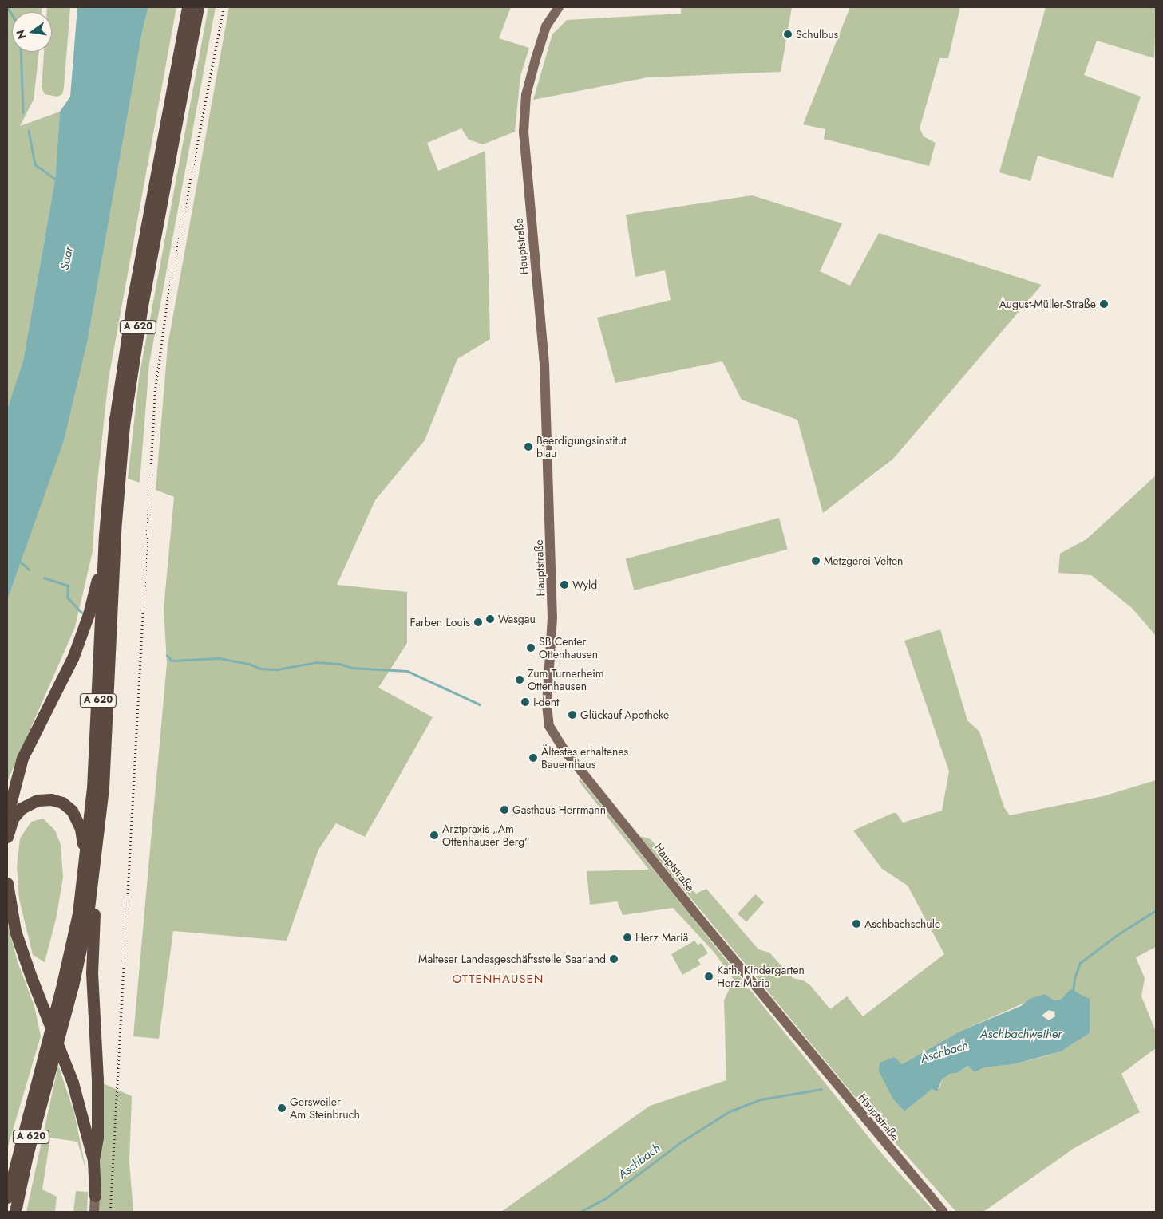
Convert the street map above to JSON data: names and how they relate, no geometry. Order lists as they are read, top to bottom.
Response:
{
  "streets": {
    "highway": ["A 620"],
    "main road": ["Hauptstraße"]
  },
  "districts": ["OTTENHAUSEN"],
  "water": ["Saar", "Aschbachweiher", "Aschbach"],
  "places": [
    "Schulbus",
    "August-Müller-Straße",
    "Beerdigungsinstitut blau",
    "Metzgerei Velten",
    "Wyld",
    "Wasgau",
    "Farben Louis",
    "SB Center Ottenhausen",
    "Zum Turnerheim Ottenhausen",
    "i-dent",
    "Glückauf-Apotheke",
    "Ältestes erhaltenes Bauernhaus",
    "Gasthaus Herrmann",
    "Arztpraxis „Am Ottenhauser Berg“",
    "Aschbachschule",
    "Herz Mariä",
    "Malteser Landesgeschäftsstelle Saarland",
    "Kath. Kindergarten Herz Maria",
    "Gersweiler Am Steinbruch"
  ],
  "north": "left"
}
